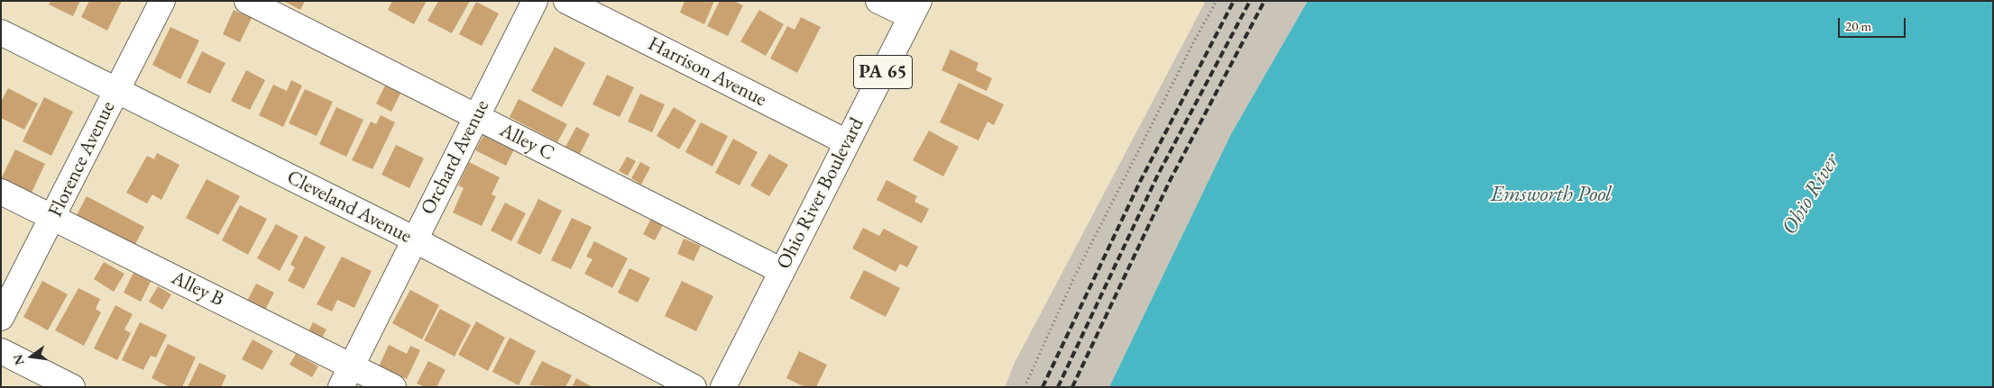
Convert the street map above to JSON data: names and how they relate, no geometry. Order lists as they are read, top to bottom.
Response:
{
  "streets": {
    "main road": [
      "Harrison Avenue",
      "PA 65",
      "Alley C",
      "Orchard Avenue",
      "Florence Avenue",
      "Ohio River Boulevard",
      "Cleveland Avenue",
      "Alley B"
    ]
  },
  "crossings": [
    ["Harrison Avenue", "Ohio River Boulevard"],
    ["Alley C", "Orchard Avenue"],
    ["Alley C", "Ohio River Boulevard"],
    ["Orchard Avenue", "Cleveland Avenue"],
    ["Orchard Avenue", "Alley B"],
    ["Florence Avenue", "Cleveland Avenue"],
    ["Florence Avenue", "Alley B"]
  ],
  "water": ["Emsworth Pool", "Ohio River"],
  "scale_bar": "20 m",
  "north": "left"
}
